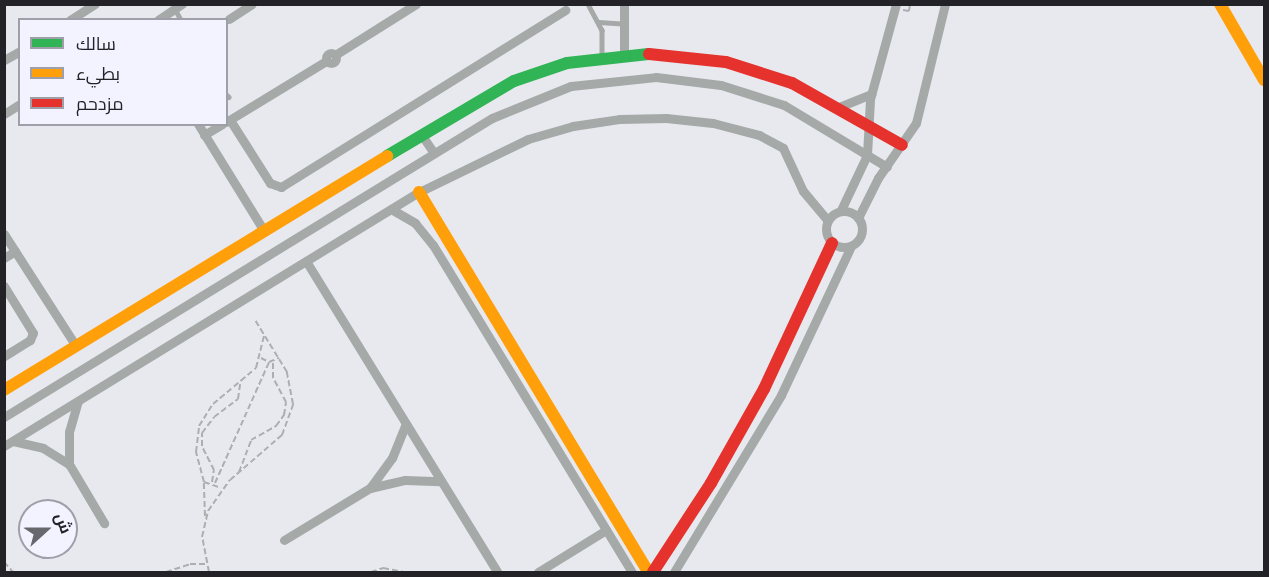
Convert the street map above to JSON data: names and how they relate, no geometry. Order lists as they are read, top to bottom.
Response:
{
  "legend": ["سالك", "بطيء", "مزدحم"],
  "north": "right"
}
